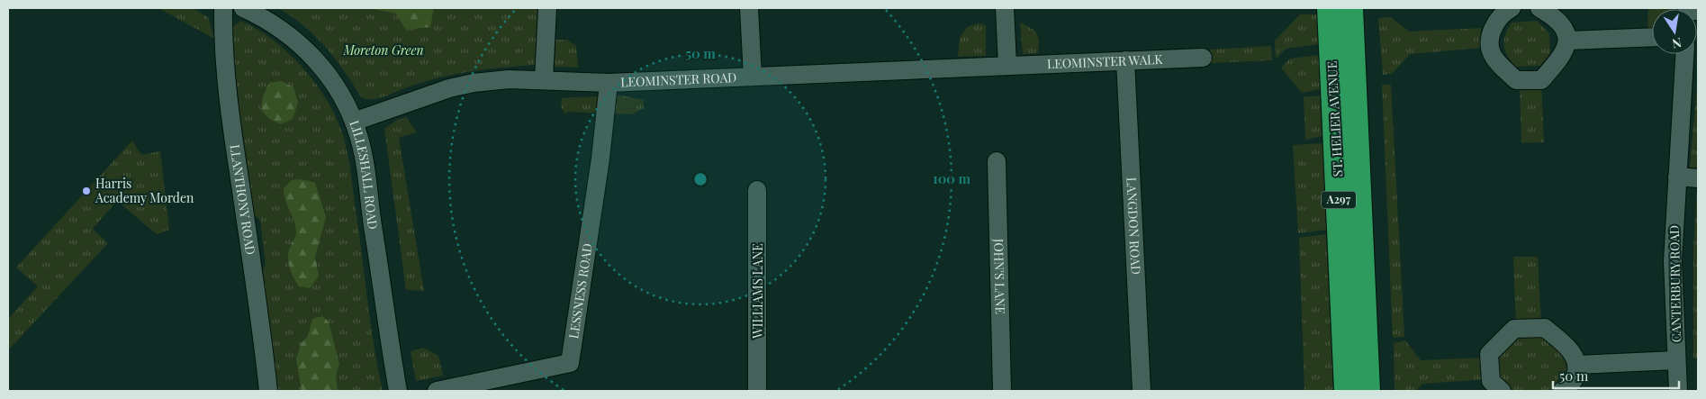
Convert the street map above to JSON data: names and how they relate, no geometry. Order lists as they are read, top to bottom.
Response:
{
  "streets": {
    "highway": ["ST. HELIER AVENUE", "A297"],
    "street": [
      "LEOMINSTER WALK",
      "LEOMINSTER ROAD",
      "LILLESHALL ROAD",
      "LLANTHONY ROAD",
      "LANGDON ROAD",
      "JOHN'S LANE",
      "CANTERBURY ROAD",
      "LESSNESS ROAD",
      "WILLIAMS LANE"
    ]
  },
  "crossings": [
    ["LEOMINSTER WALK", "LEOMINSTER ROAD"],
    ["LEOMINSTER WALK", "LANGDON ROAD"],
    ["LEOMINSTER ROAD", "LILLESHALL ROAD"],
    ["LEOMINSTER ROAD", "LESSNESS ROAD"]
  ],
  "parks": ["Moreton Green"],
  "places": ["Harris Academy Morden"],
  "scale_bar": "50 m",
  "north": "bottom",
  "rings": ["50 m", "100 m"]
}
